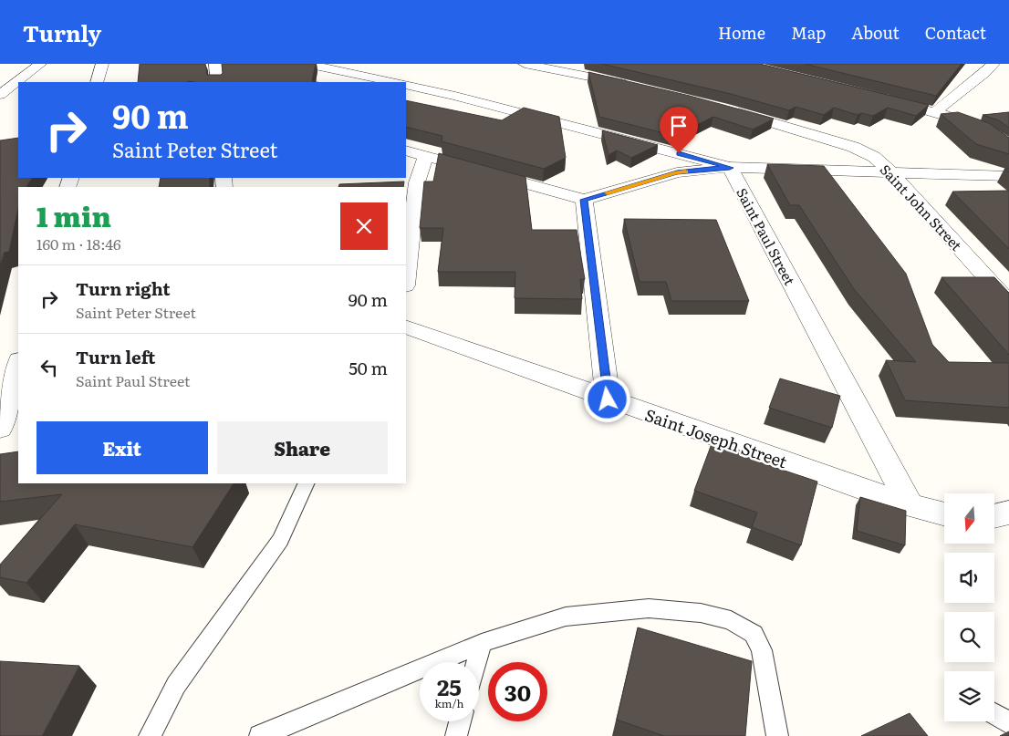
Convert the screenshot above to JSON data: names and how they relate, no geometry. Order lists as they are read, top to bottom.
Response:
{
  "streets": {
    "street": ["Saint John Street", "Saint Paul Street", "Saint Joseph Street"]
  },
  "crossings": [
    ["Saint Paul Street", "Saint Joseph Street"]
  ],
  "north": "bottom",
  "page": {
    "header": "Turnly",
    "nav": [
      "Home",
      "Map",
      "About",
      "Contact"
    ],
    "turn": ["90 m", "Saint Peter Street"],
    "heading": ["1 min", "160 m · 18:46"],
    "list": [
      {
        "name": "Turn right",
        "note": "Saint Peter Street",
        "value": "90 m"
      },
      {
        "name": "Turn left",
        "note": "Saint Paul Street",
        "value": "50 m"
      }
    ],
    "buttons": ["Exit", "Share"],
    "speed": "25 km/h",
    "limit": "30"
  }
}
